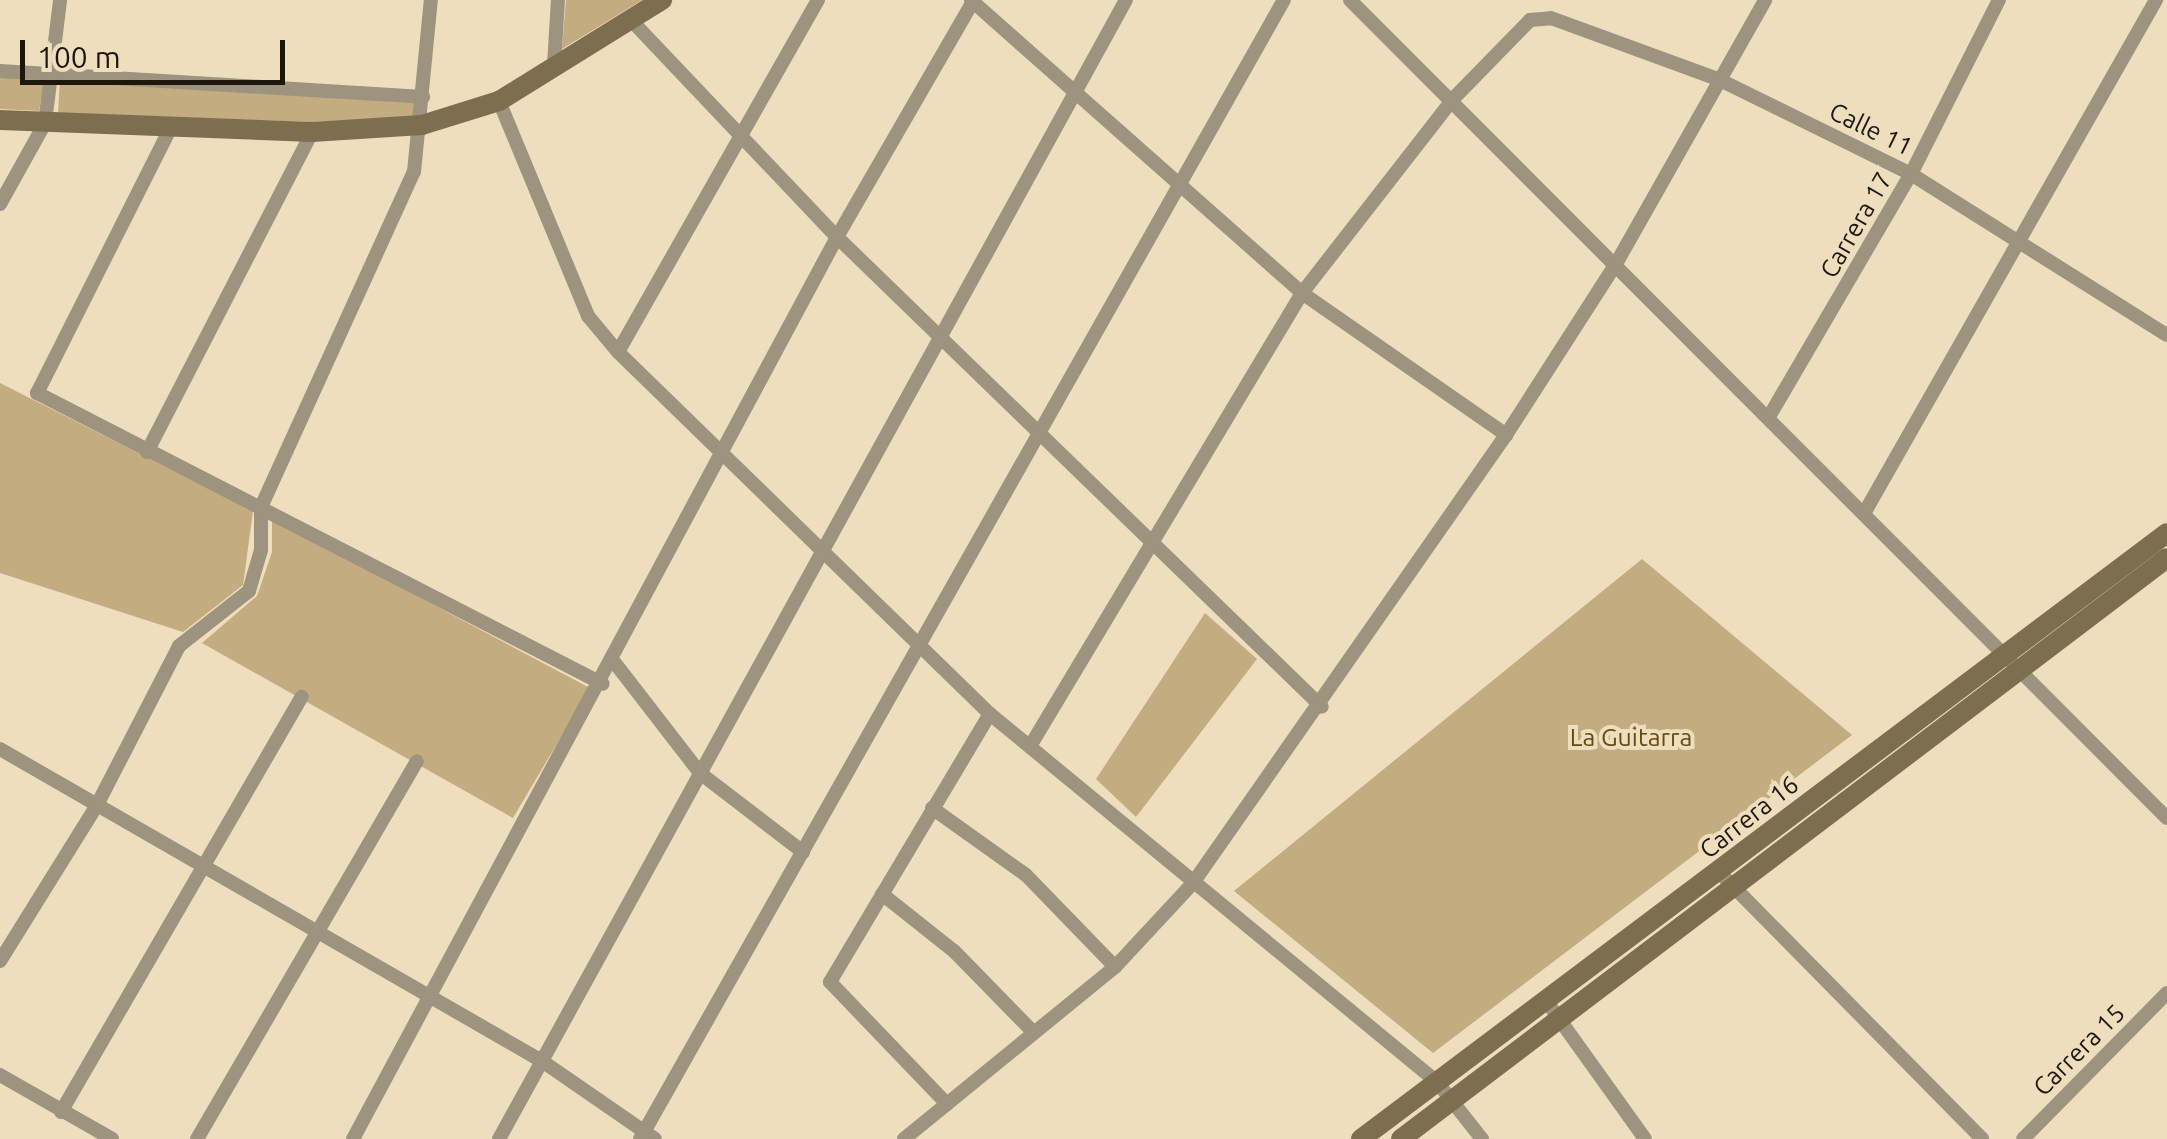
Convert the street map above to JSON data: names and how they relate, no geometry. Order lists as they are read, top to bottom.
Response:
{
  "streets": {
    "main road": ["Carrera 16"],
    "street": ["Calle 11", "Carrera 17", "Carrera 15"]
  },
  "crossings": [
    ["Calle 11", "Carrera 17"]
  ],
  "parks": ["La Guitarra"],
  "scale_bar": "100 m"
}
